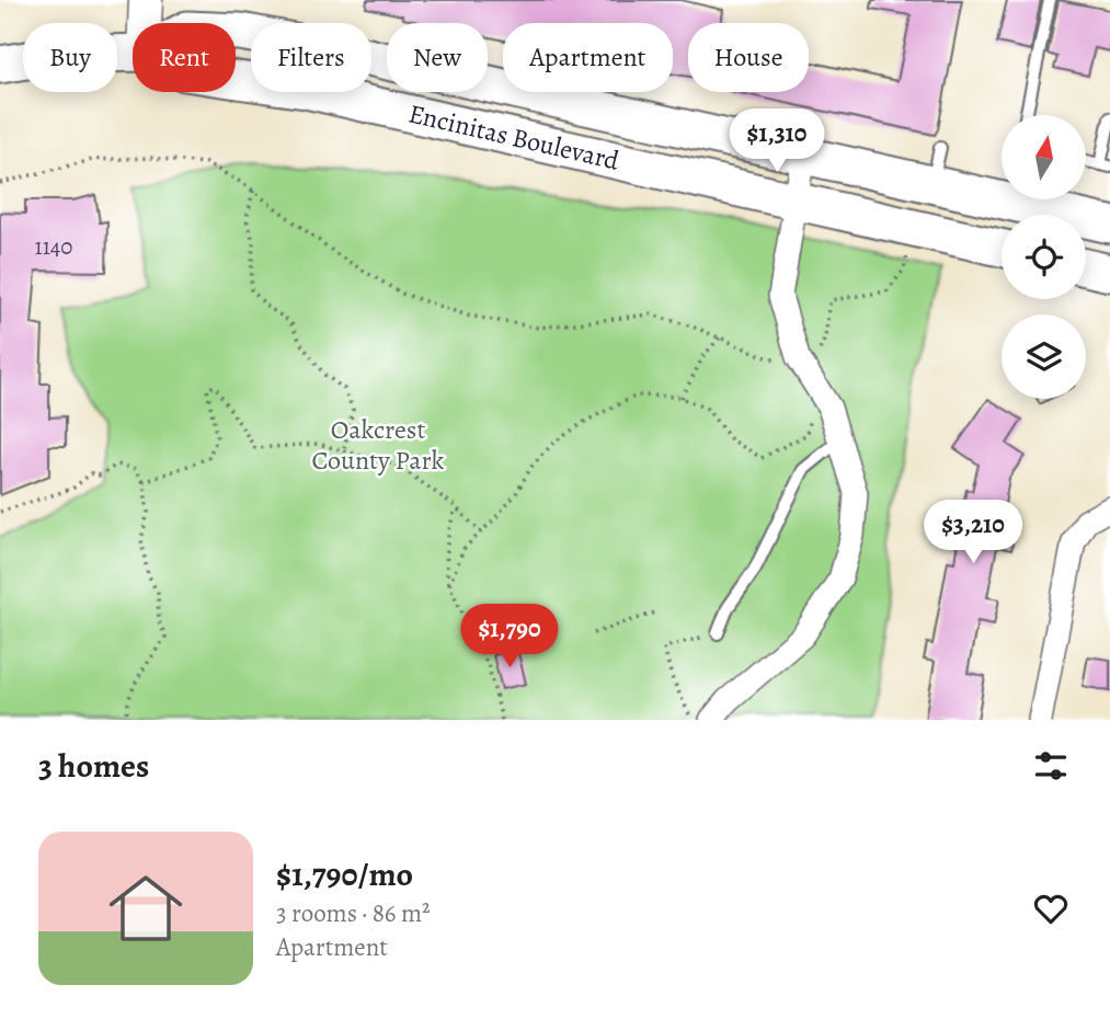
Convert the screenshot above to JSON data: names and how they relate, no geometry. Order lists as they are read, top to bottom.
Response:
{
  "streets": {
    "main road": ["Encinitas Boulevard"]
  },
  "parks": ["Oakcrest County Park"],
  "house_numbers": ["1140"],
  "north": "top",
  "page": {
    "chip": [
      "Buy",
      "Rent",
      "Filters",
      "New",
      "Apartment",
      "House"
    ],
    "price": ["$1,310", "$3,210", "$1,790"],
    "heading": "3 homes",
    "list": [
      {
        "name": "$1,790/mo",
        "note": "3 rooms · 86 m² · Apartment"
      }
    ]
  }
}
